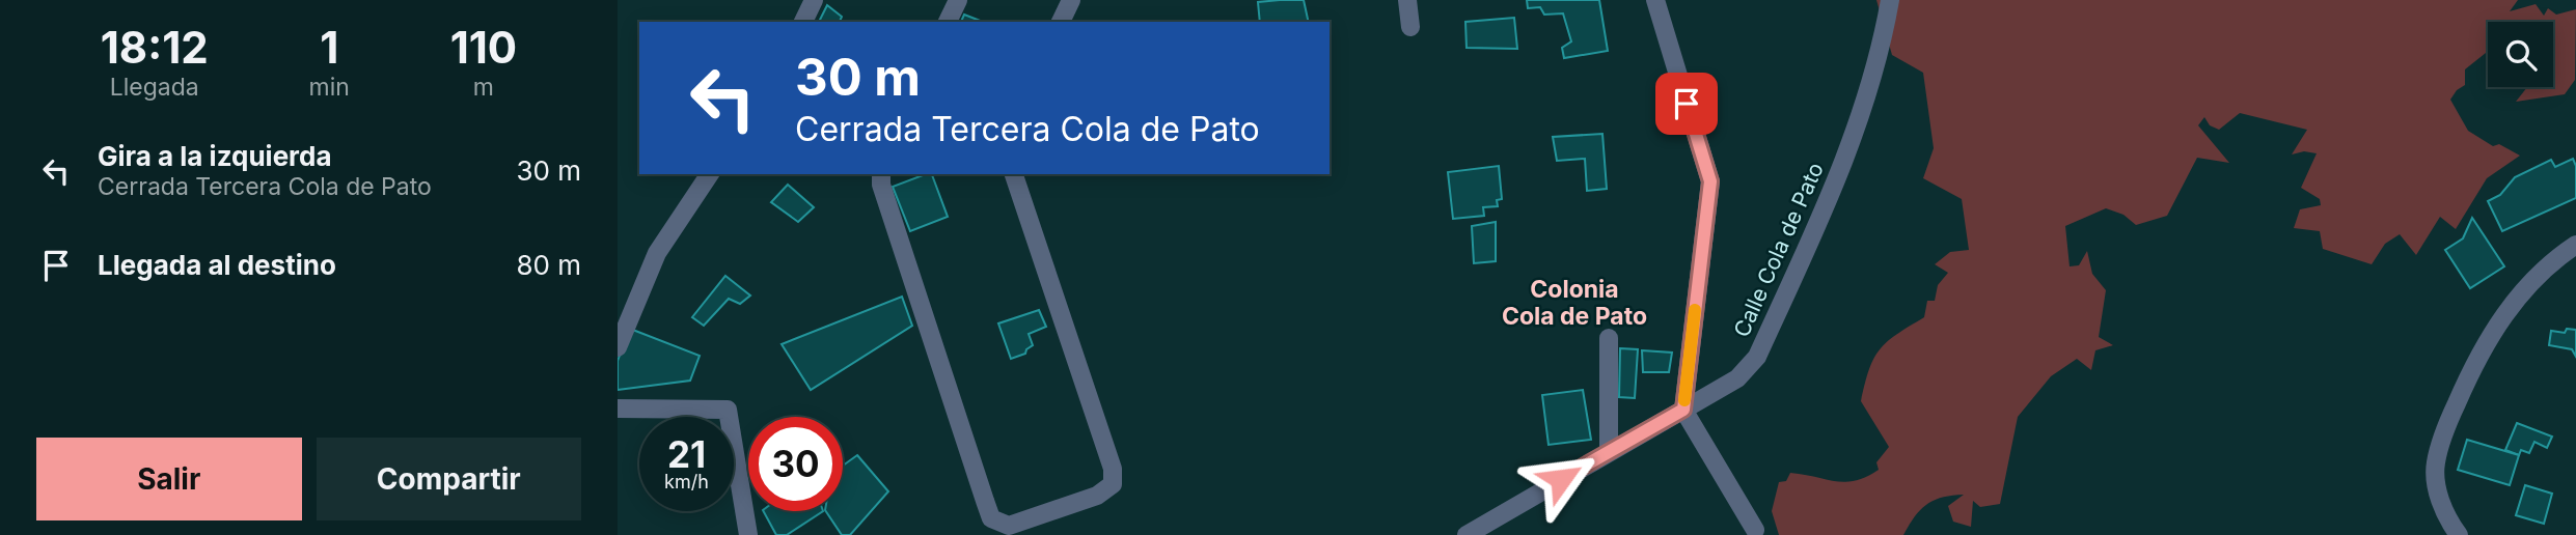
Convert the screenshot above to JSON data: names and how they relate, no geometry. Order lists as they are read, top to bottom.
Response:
{
  "streets": {
    "street": ["Calle Cola de Pato"]
  },
  "districts": ["Colonia Cola de Pato"],
  "page": {
    "eta": [
      "18:12",
      "Llegada",
      "1",
      "min",
      "110",
      "m"
    ],
    "turn": ["30 m", "Cerrada Tercera Cola de Pato"],
    "list": [
      {
        "name": "Gira a la izquierda",
        "note": "Cerrada Tercera Cola de Pato",
        "value": "30 m"
      },
      {
        "name": "Llegada al destino",
        "value": "80 m"
      }
    ],
    "speed": "21 km/h",
    "limit": "30",
    "buttons": ["Salir", "Compartir"]
  }
}
